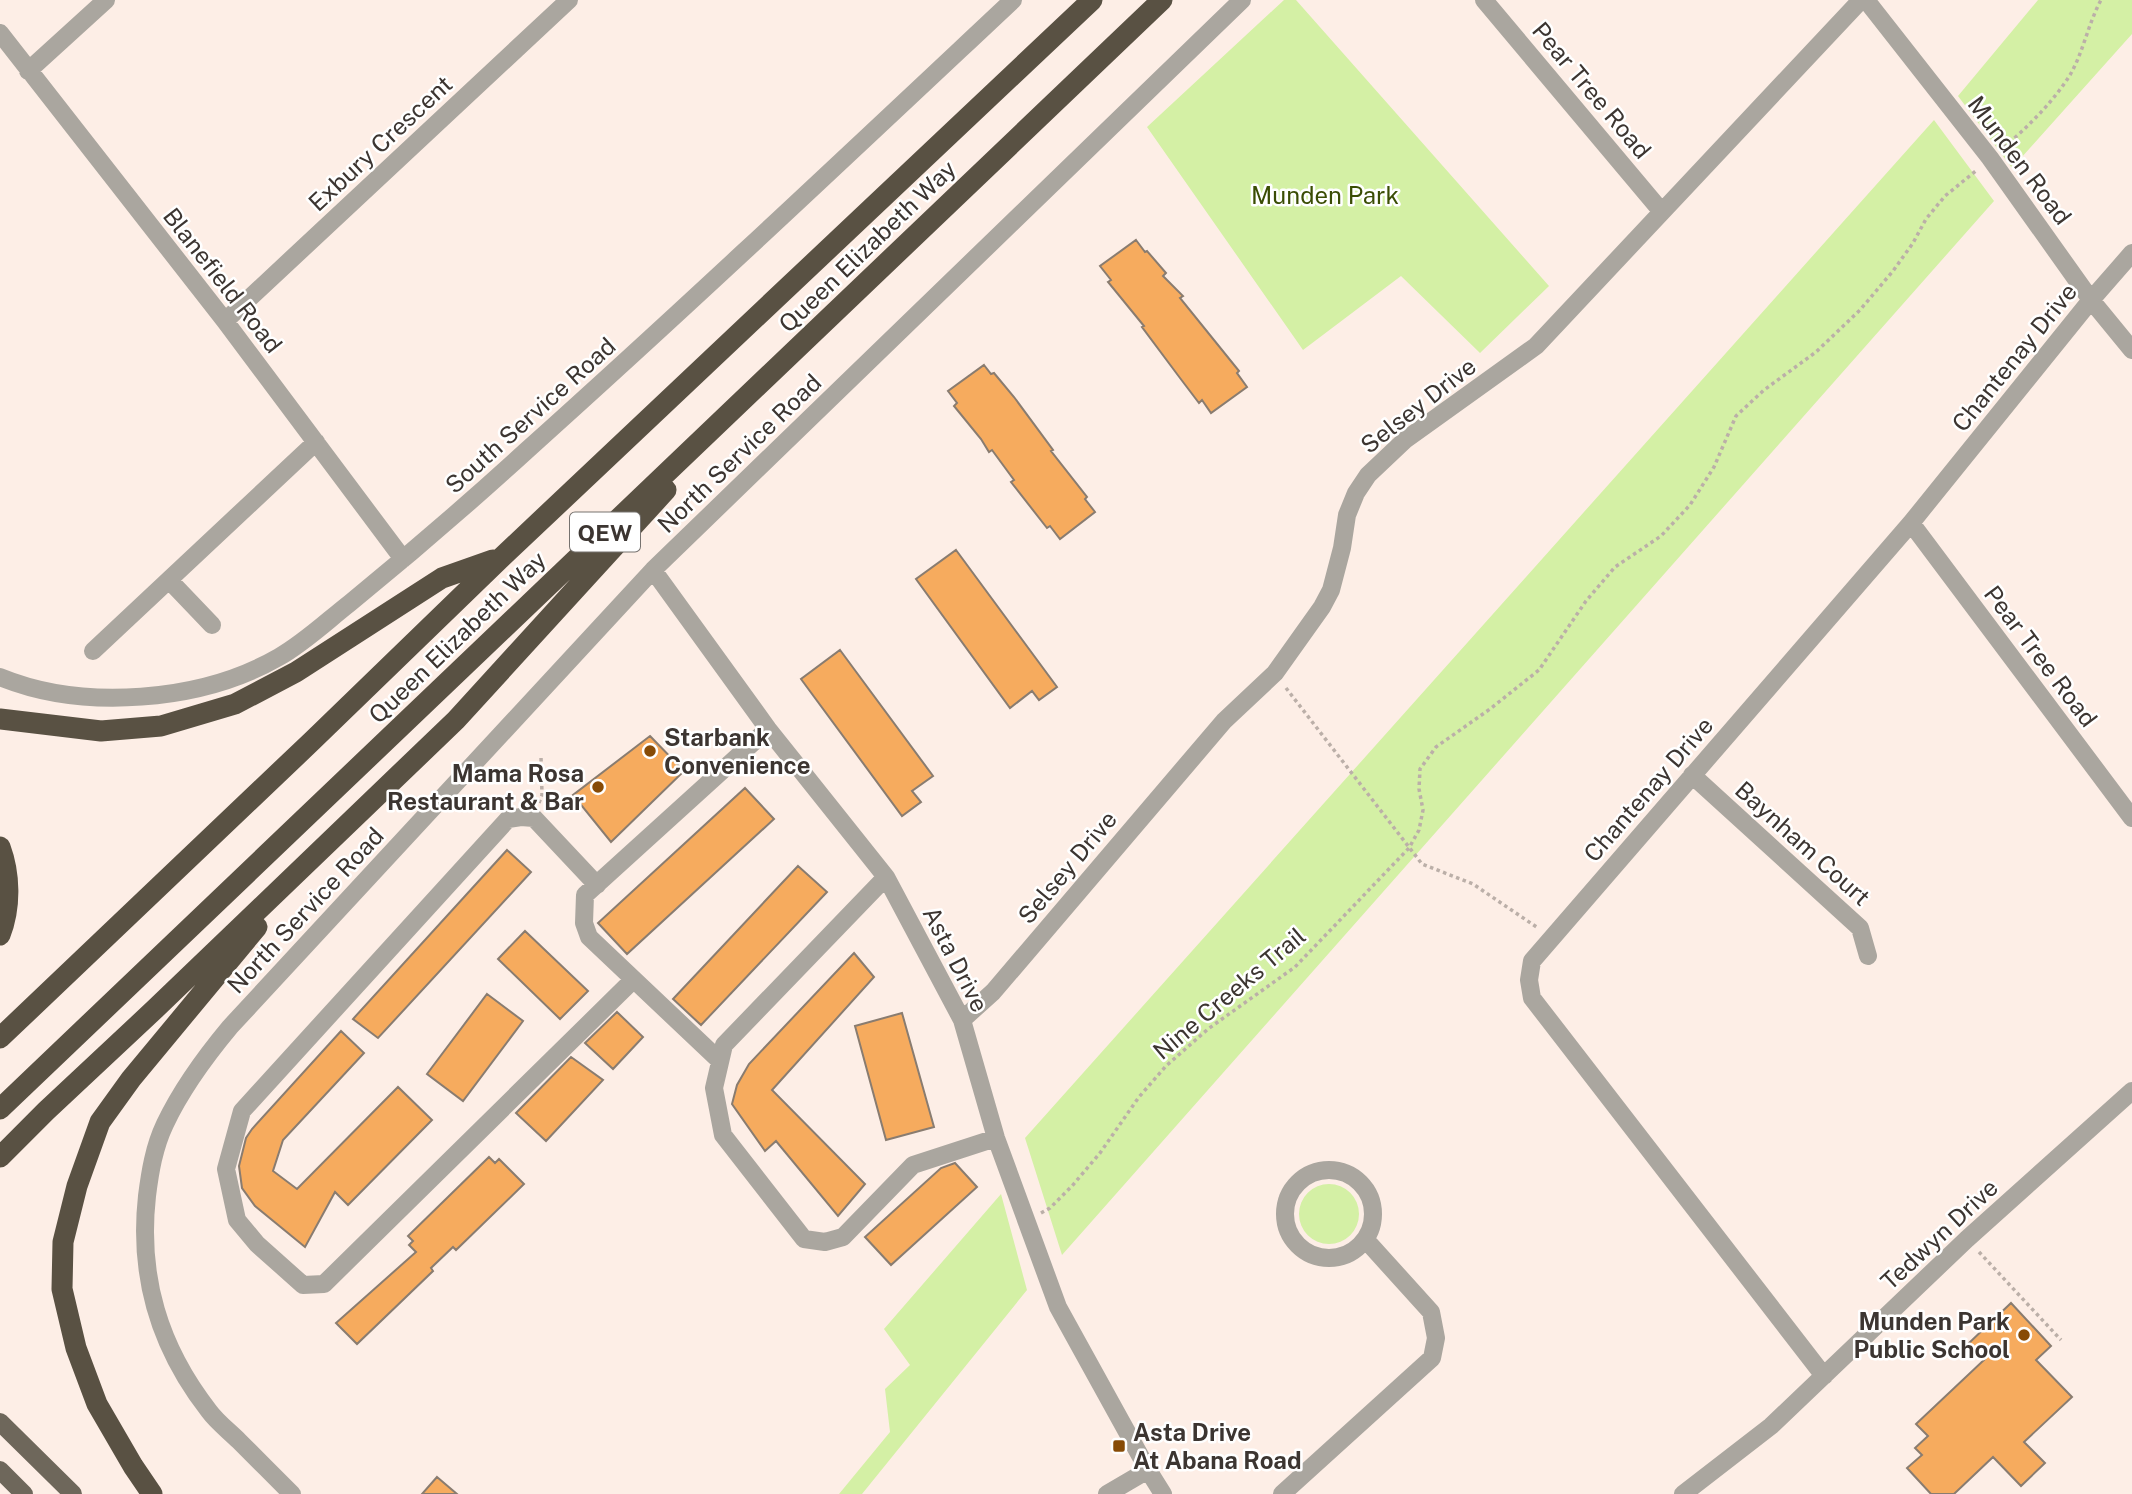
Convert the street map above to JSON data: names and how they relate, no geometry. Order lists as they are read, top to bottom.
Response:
{
  "streets": {
    "highway": ["Queen Elizabeth Way", "QEW"],
    "street": [
      "Pear Tree Road",
      "Exbury Crescent",
      "Munden Road",
      "Blanefield Road",
      "Chantenay Drive",
      "Selsey Drive",
      "South Service Road",
      "North Service Road",
      "Baynham Court",
      "Asta Drive",
      "Tedwyn Drive"
    ],
    "path": ["Nine Creeks Trail"]
  },
  "crossings": [
    ["Pear Tree Road", "Chantenay Drive"],
    ["Pear Tree Road", "Selsey Drive"],
    ["Exbury Crescent", "Blanefield Road"],
    ["Munden Road", "Chantenay Drive"],
    ["Munden Road", "Selsey Drive"],
    ["Blanefield Road", "South Service Road"],
    ["Chantenay Drive", "Baynham Court"],
    ["Chantenay Drive", "Tedwyn Drive"],
    ["Selsey Drive", "Asta Drive"],
    ["North Service Road", "Asta Drive"],
    ["Asta Drive", "Nine Creeks Trail"]
  ],
  "parks": ["Munden Park"],
  "places": {
    "other": ["Starbank Convenience", "Mama Rosa Restaurant & Bar", "Munden Park Public School"],
    "transit": ["Asta Drive At Abana Road"]
  }
}
